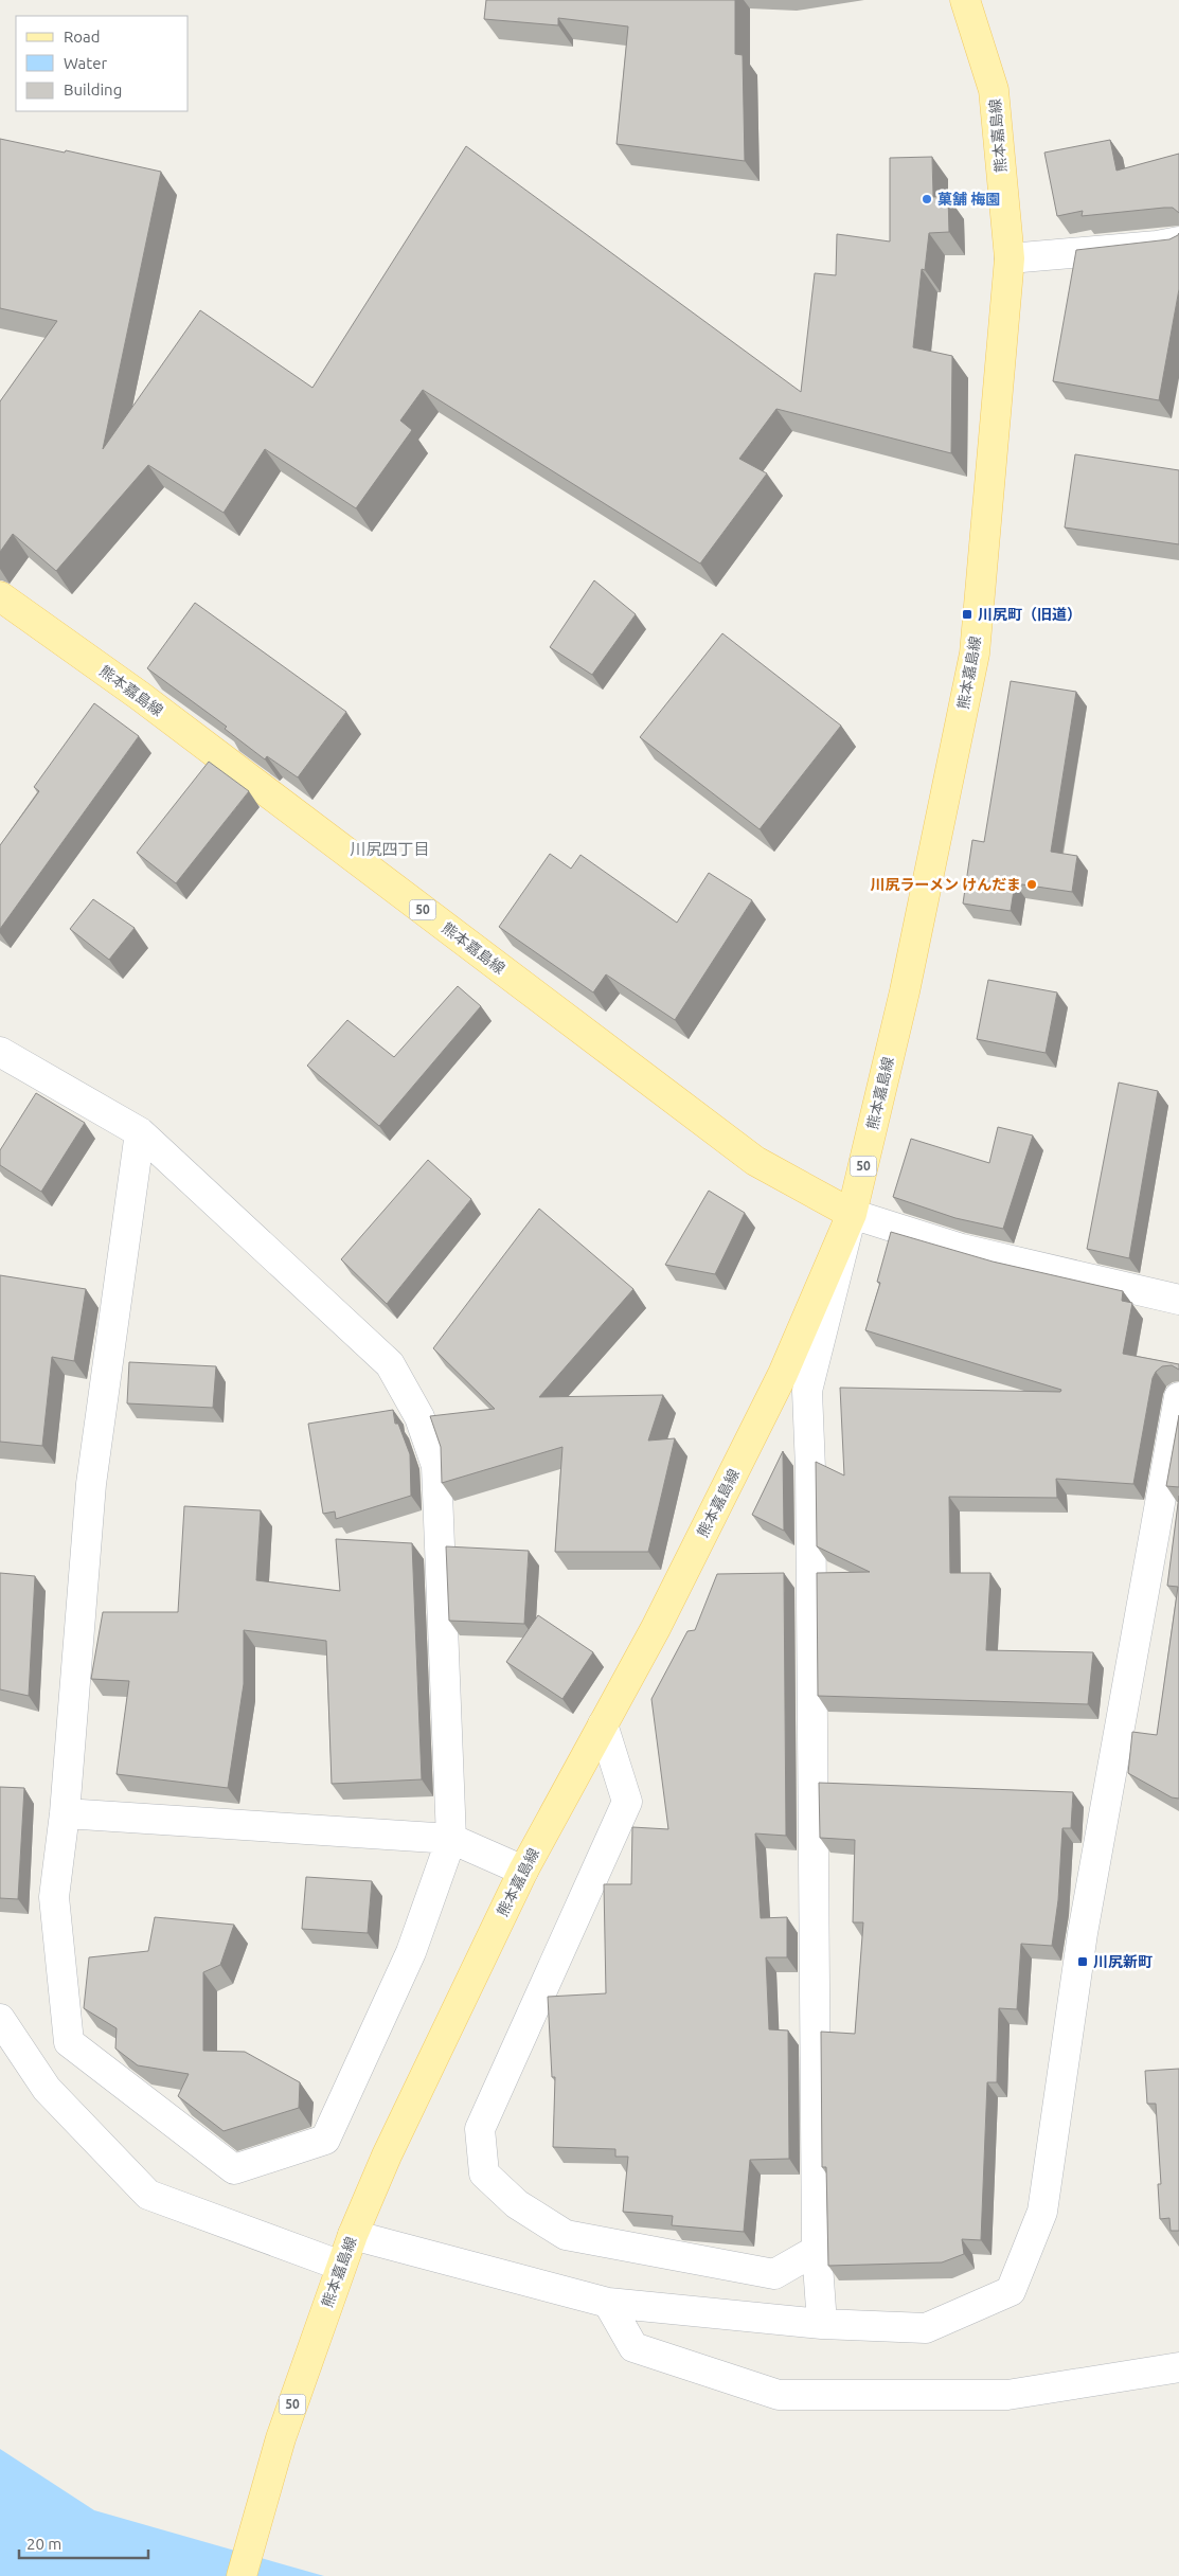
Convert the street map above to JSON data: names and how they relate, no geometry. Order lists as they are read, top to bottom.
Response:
{
  "streets": {
    "main road": ["熊本嘉島線", "50"]
  },
  "districts": ["川尻四丁目"],
  "places": {
    "other": ["菓舗 梅園", "川尻ラーメン けんだま"],
    "transit": ["川尻町（旧道）", "川尻新町"]
  },
  "legend": ["Road", "Water", "Building"],
  "scale_bar": "20 m"
}
